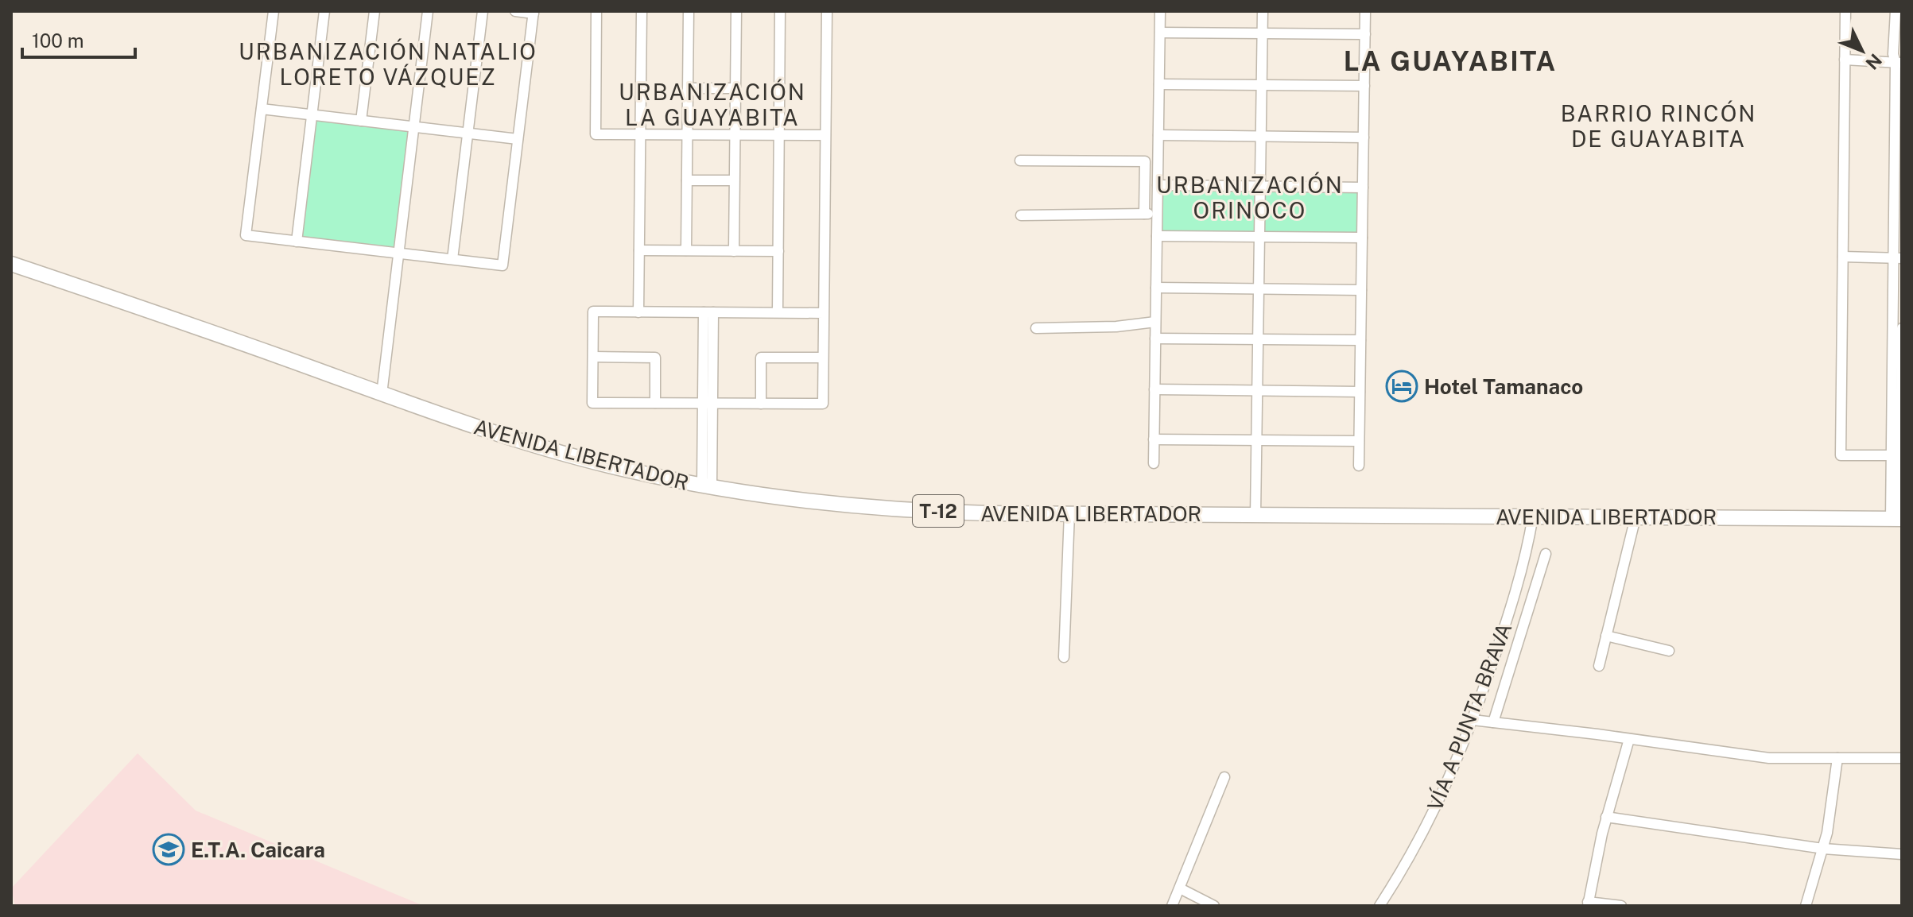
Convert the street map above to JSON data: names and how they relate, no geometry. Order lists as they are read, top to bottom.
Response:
{
  "streets": {
    "highway": ["AVENIDA LIBERTADOR", "T-12"],
    "street": ["VÍA A PUNTA BRAVA"]
  },
  "crossings": [
    ["AVENIDA LIBERTADOR", "VÍA A PUNTA BRAVA"]
  ],
  "districts": [
    "URBANIZACIÓN NATALIO LORETO VÁZQUEZ",
    "LA GUAYABITA",
    "URBANIZACIÓN LA GUAYABITA",
    "BARRIO RINCÓN DE GUAYABITA",
    "URBANIZACIÓN ORINOCO"
  ],
  "places": {
    "hotel": ["Hotel Tamanaco"],
    "school or university": ["E.T.A. Caicara"]
  },
  "scale_bar": "100 m",
  "north": "bottom right"
}
